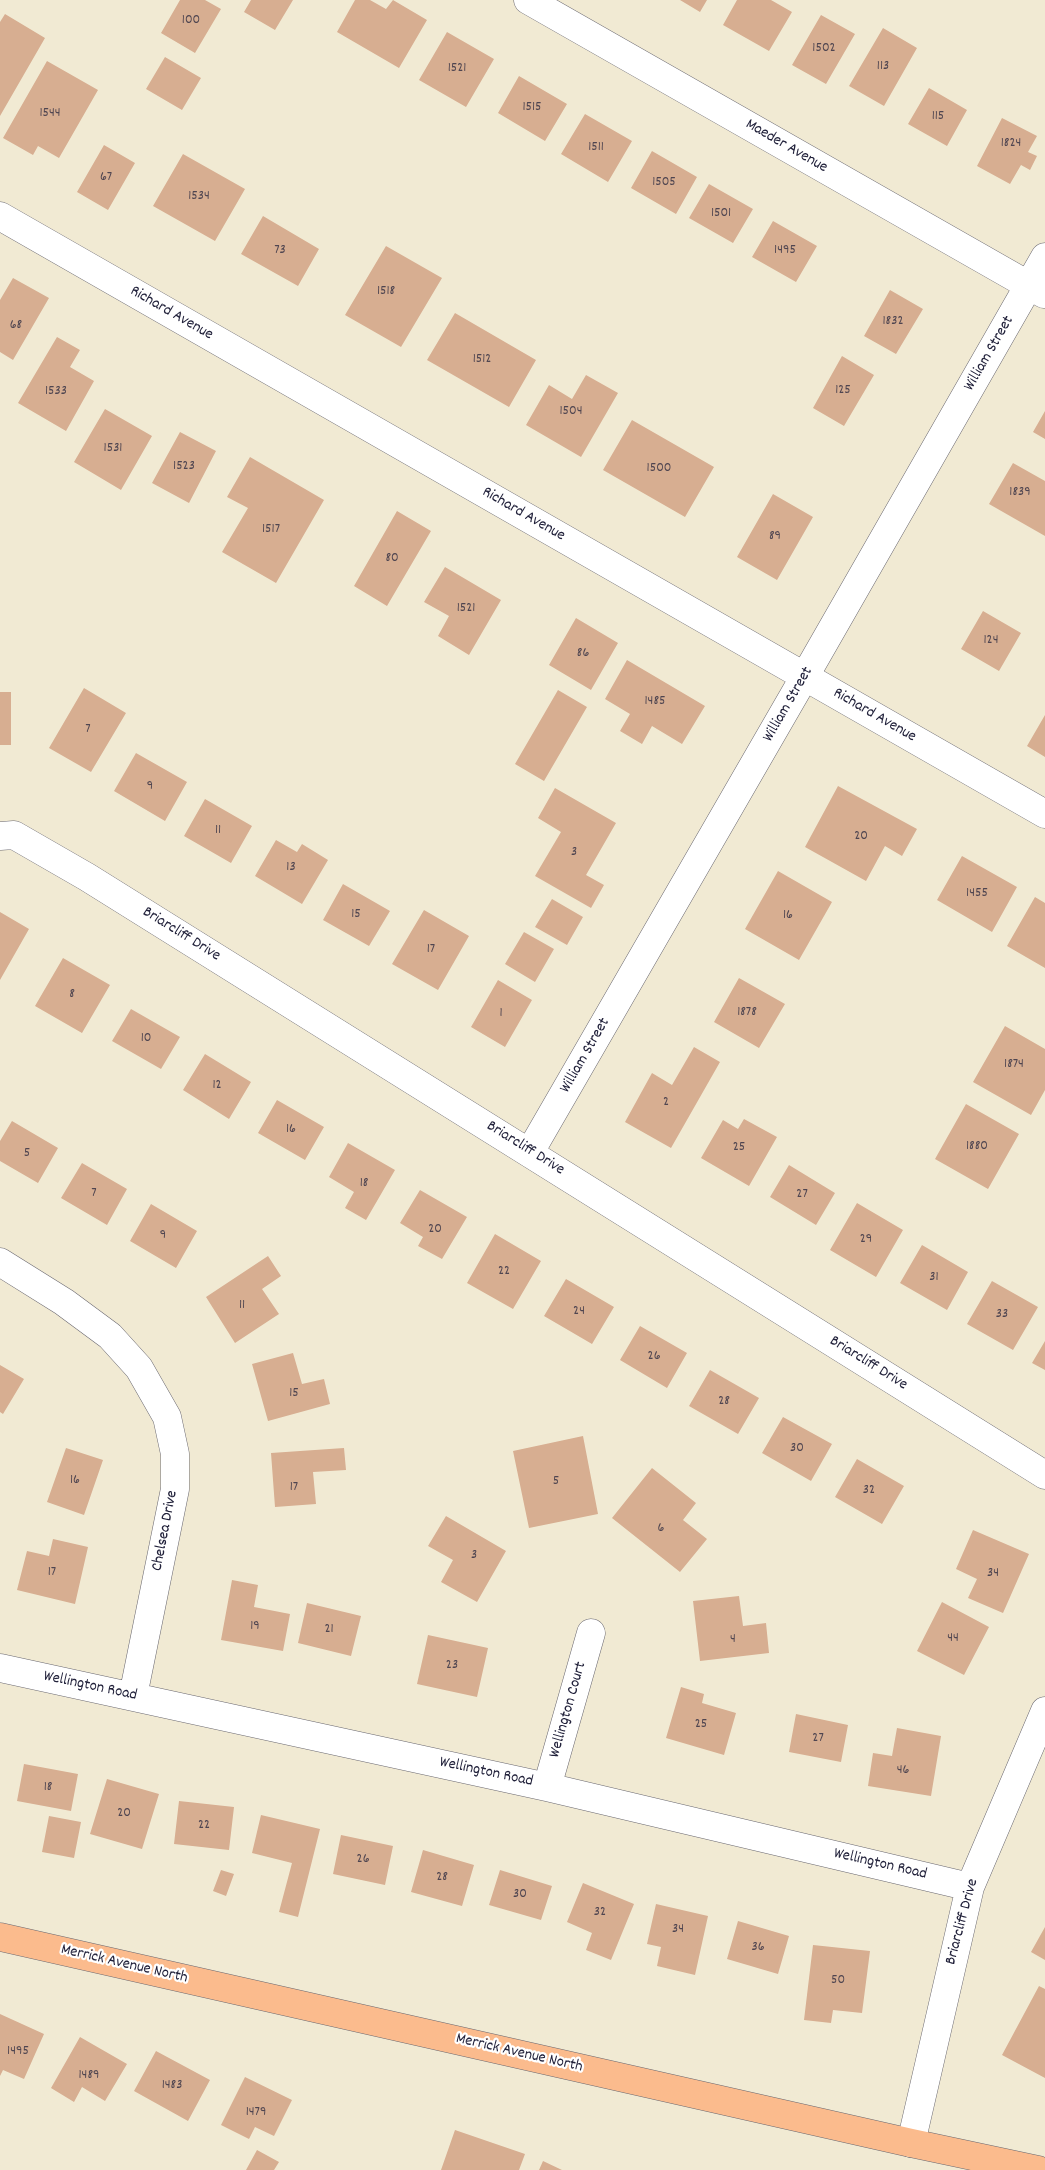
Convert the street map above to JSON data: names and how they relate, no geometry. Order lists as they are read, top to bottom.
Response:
{
  "streets": {
    "main road": ["Merrick Avenue North"],
    "street": [
      "Maeder Avenue",
      "Richard Avenue",
      "William Street",
      "Briarcliff Drive",
      "Chelsea Drive",
      "Wellington Road",
      "Wellington Court"
    ]
  },
  "crossings": [
    ["Maeder Avenue", "William Street"],
    ["Richard Avenue", "William Street"],
    ["William Street", "Briarcliff Drive"],
    ["Briarcliff Drive", "Wellington Road"],
    ["Briarcliff Drive", "Merrick Avenue North"],
    ["Chelsea Drive", "Wellington Road"],
    ["Wellington Road", "Wellington Court"]
  ],
  "house_numbers": [
    "100",
    "1502",
    "113",
    "1521",
    "1515",
    "1544",
    "115",
    "1824",
    "1511",
    "67",
    "1505",
    "1534",
    "1501",
    "73",
    "1495",
    "1518",
    "1832",
    "68",
    "1512",
    "125",
    "1533",
    "1504",
    "1531",
    "1523",
    "1500",
    "1839",
    "1517",
    "89",
    "80",
    "1521",
    "124",
    "86",
    "1485",
    "7",
    "9",
    "11",
    "20",
    "3",
    "13",
    "1455",
    "15",
    "16",
    "17",
    "8",
    "1878",
    "1",
    "10",
    "1874",
    "12",
    "2",
    "16",
    "1880",
    "25",
    "5",
    "18",
    "7",
    "27",
    "20",
    "9",
    "29",
    "22",
    "31",
    "11",
    "24",
    "33",
    "26",
    "15",
    "28",
    "30",
    "16",
    "5",
    "17",
    "32",
    "6",
    "3",
    "17",
    "34",
    "19",
    "21",
    "44",
    "4",
    "23",
    "25",
    "27",
    "46",
    "18",
    "20",
    "22",
    "26",
    "28",
    "30",
    "32",
    "34",
    "36",
    "50",
    "1495",
    "1489",
    "1483",
    "1479"
  ]
}
